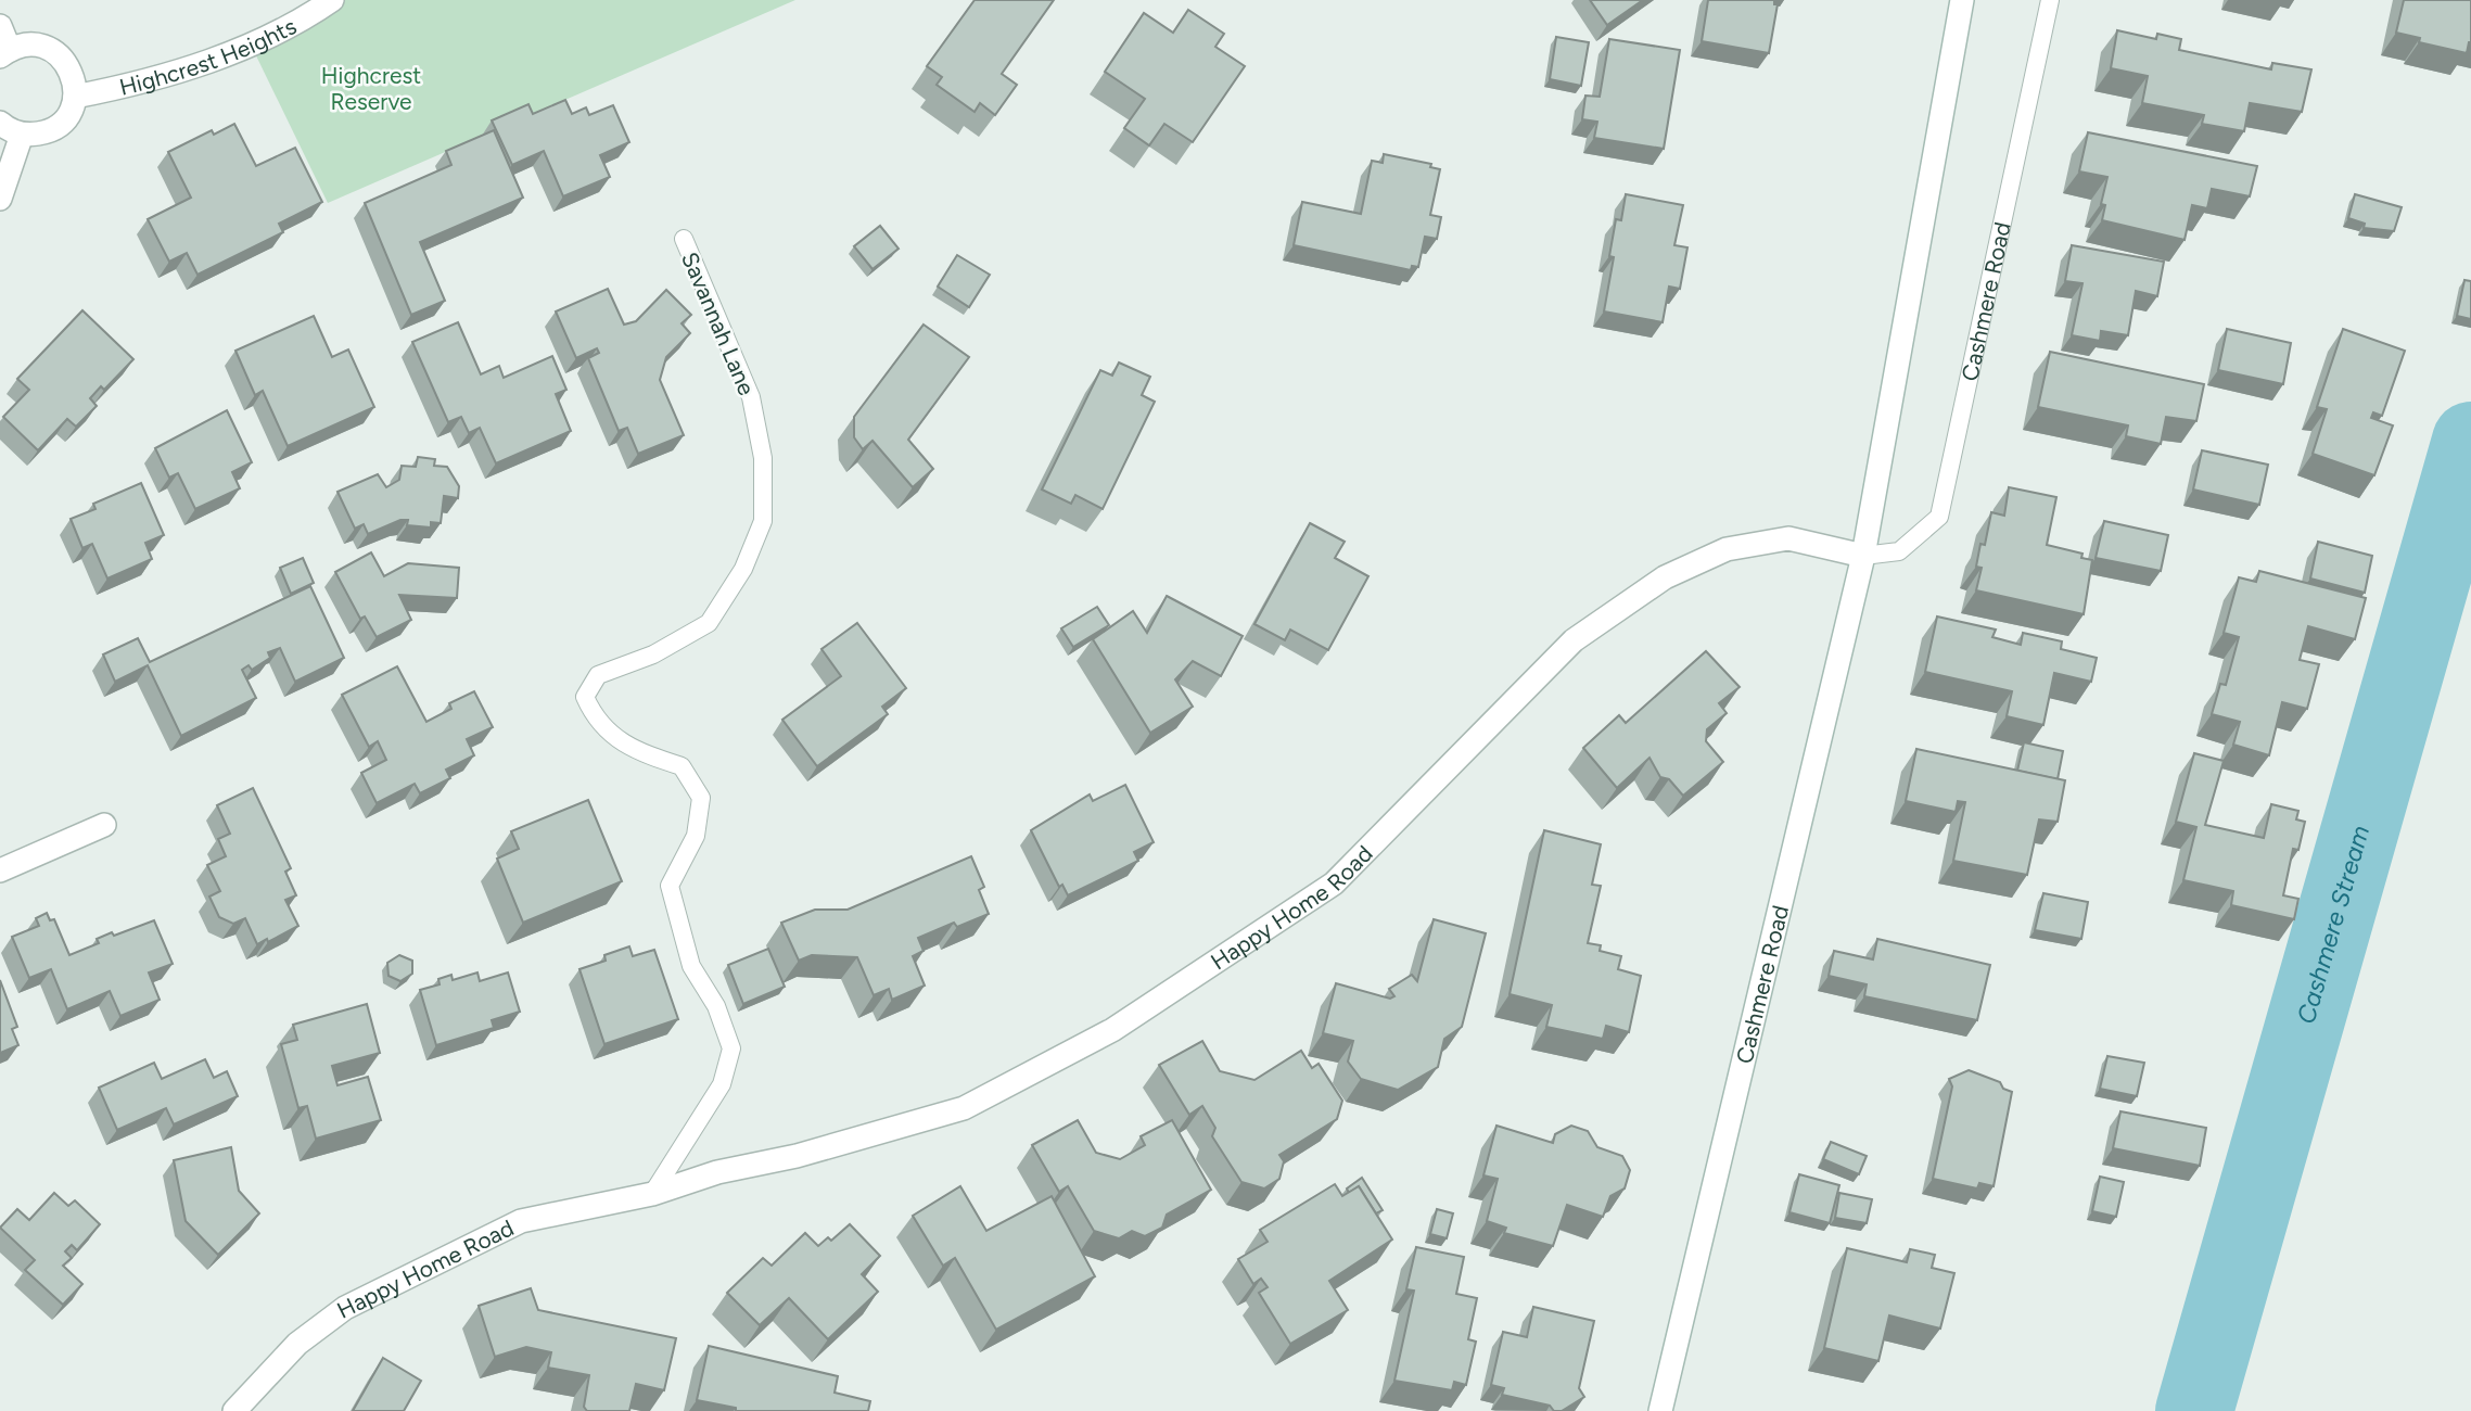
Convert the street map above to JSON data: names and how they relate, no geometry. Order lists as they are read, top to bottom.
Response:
{
  "streets": {
    "street": ["Highcrest Heights", "Cashmere Road", "Happy Home Road"],
    "lane": ["Savannah Lane"]
  },
  "crossings": [
    ["Cashmere Road", "Happy Home Road"],
    ["Savannah Lane", "Happy Home Road"]
  ],
  "water": ["Cashmere Stream"],
  "parks": ["Highcrest Reserve"]
}
